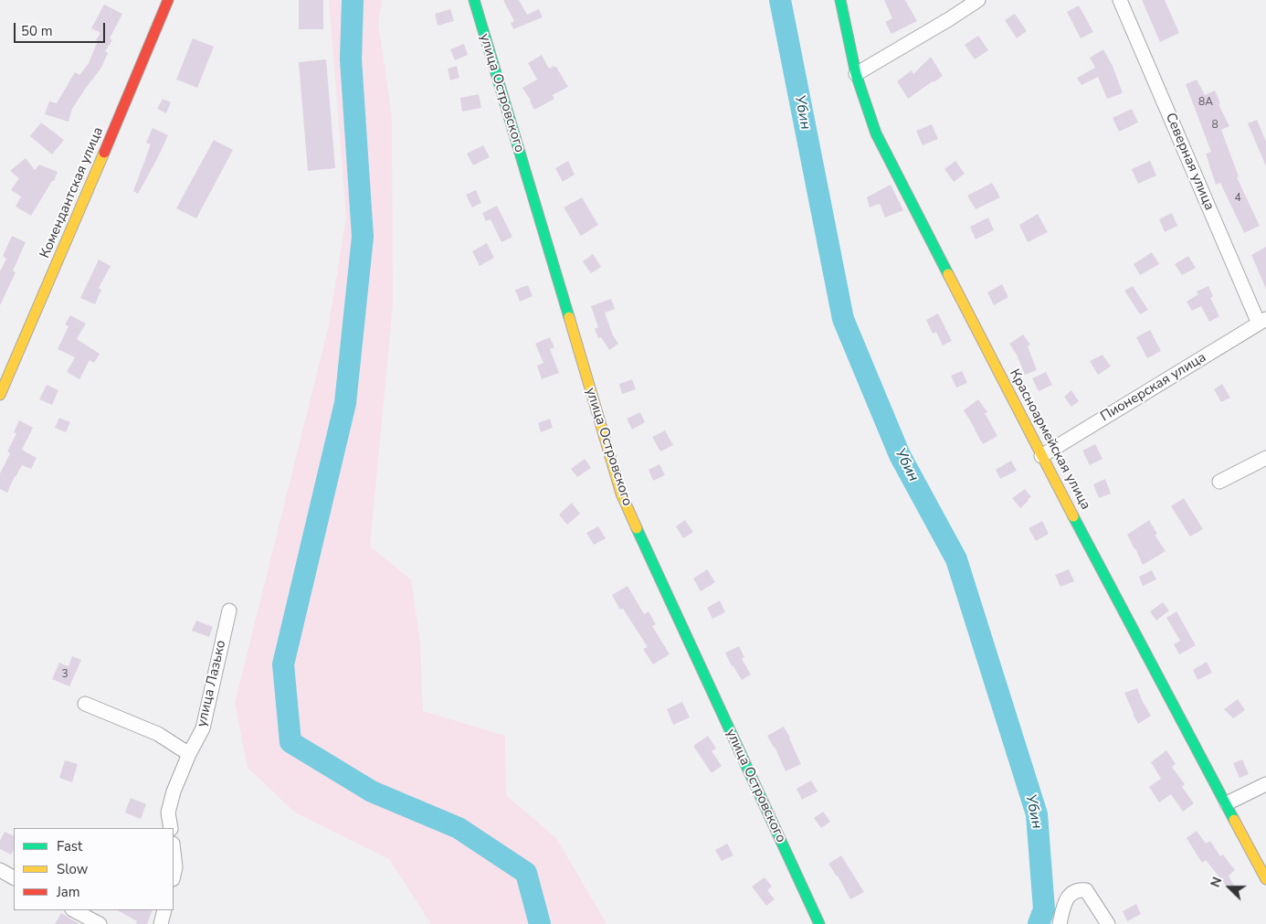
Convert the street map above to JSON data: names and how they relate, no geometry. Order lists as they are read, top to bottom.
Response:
{
  "streets": {
    "street": [
      "улица Островского",
      "Северная улица",
      "Комендантская улица",
      "Пионерская улица",
      "Красноармейская улица",
      "улица Лазько"
    ]
  },
  "crossings": [
    ["Северная улица", "Пионерская улица"],
    ["Пионерская улица", "Красноармейская улица"]
  ],
  "water": ["Убин"],
  "house_numbers": [
    "8А",
    "8",
    "4",
    "3"
  ],
  "legend": ["Fast", "Slow", "Jam"],
  "scale_bar": "50 m",
  "north": "left"
}
